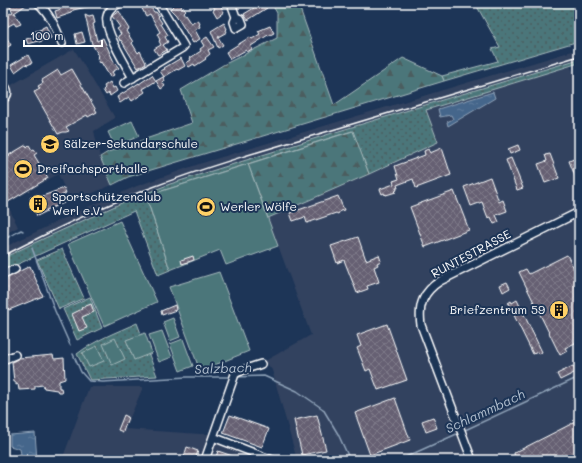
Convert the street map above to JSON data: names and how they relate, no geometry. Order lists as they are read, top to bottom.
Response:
{
  "streets": {
    "street": ["RUNTESTRASSE"]
  },
  "water": ["Salzbach", "Schlammbach"],
  "places": {
    "school or university": ["Sälzer-Sekundarschule"],
    "sports": ["Dreifachsporthalle", "Werler Wölfe"],
    "building": ["Sportschützenclub Werl e.V.", "Briefzentrum 59"]
  },
  "scale_bar": "100 m"
}
